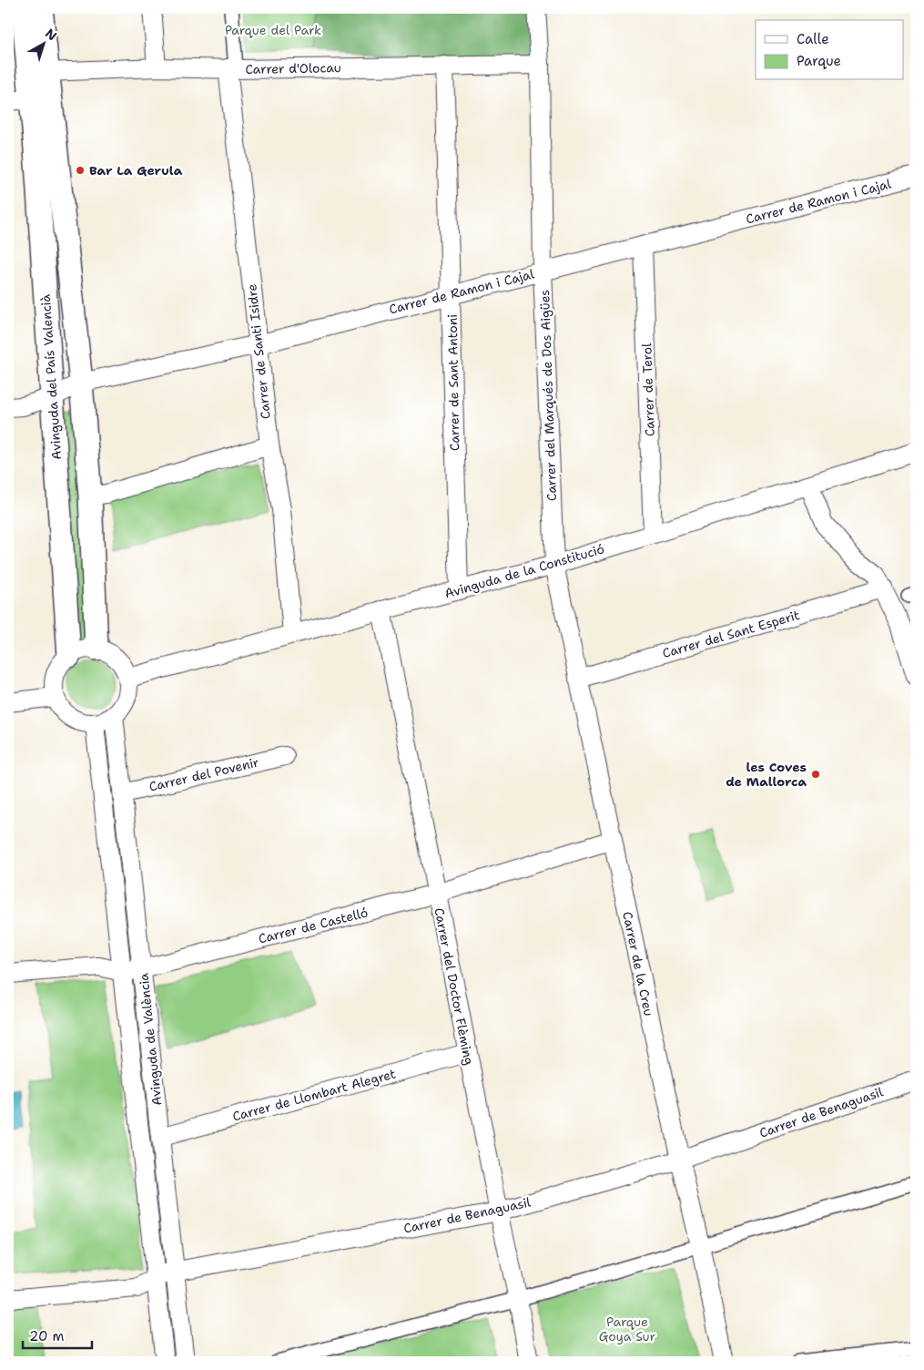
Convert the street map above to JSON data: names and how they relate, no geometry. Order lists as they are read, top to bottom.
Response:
{
  "streets": {
    "street": [
      "Carrer d'Olocau",
      "Carrer de Ramon i Cajal",
      "Carrer de Santi Isidre",
      "Avinguda del País Valencià",
      "Carrer de Sant Antoni",
      "Carrer de Terol",
      "Carrer del Marqués de Dos Aigües",
      "Avinguda de la Constitució",
      "Carrer del Sant Esperit",
      "Carrer del Povenir",
      "Carrer de Castelló",
      "Carrer de la Creu",
      "Carrer del Doctor Flèming",
      "Avinguda de València",
      "Carrer de Llombart Alegret",
      "Carrer de Benaguasil"
    ]
  },
  "crossings": [
    ["Carrer d'Olocau", "Carrer de Santi Isidre"],
    ["Carrer d'Olocau", "Avinguda del País Valencià"],
    ["Carrer d'Olocau", "Carrer de Sant Antoni"],
    ["Carrer d'Olocau", "Carrer del Marqués de Dos Aigües"],
    ["Carrer de Ramon i Cajal", "Carrer de Santi Isidre"],
    ["Carrer de Ramon i Cajal", "Avinguda del País Valencià"],
    ["Carrer de Ramon i Cajal", "Carrer de Sant Antoni"],
    ["Carrer de Ramon i Cajal", "Carrer de Terol"],
    ["Carrer de Ramon i Cajal", "Carrer del Marqués de Dos Aigües"],
    ["Carrer de Santi Isidre", "Avinguda de la Constitució"],
    ["Avinguda del País Valencià", "Avinguda de la Constitució"],
    ["Avinguda del País Valencià", "Avinguda de València"],
    ["Carrer de Sant Antoni", "Avinguda de la Constitució"],
    ["Carrer de Terol", "Avinguda de la Constitució"],
    ["Carrer del Marqués de Dos Aigües", "Avinguda de la Constitució"],
    ["Carrer del Marqués de Dos Aigües", "Carrer de la Creu"],
    ["Avinguda de la Constitució", "Carrer de la Creu"],
    ["Avinguda de la Constitució", "Carrer del Doctor Flèming"],
    ["Avinguda de la Constitució", "Avinguda de València"],
    ["Carrer del Sant Esperit", "Carrer de la Creu"],
    ["Carrer del Povenir", "Avinguda de València"],
    ["Carrer de Castelló", "Carrer de la Creu"],
    ["Carrer de Castelló", "Carrer del Doctor Flèming"],
    ["Carrer de Castelló", "Avinguda de València"],
    ["Carrer de la Creu", "Carrer de Benaguasil"],
    ["Carrer del Doctor Flèming", "Carrer de Llombart Alegret"],
    ["Carrer del Doctor Flèming", "Carrer de Benaguasil"],
    ["Avinguda de València", "Carrer de Llombart Alegret"],
    ["Avinguda de València", "Carrer de Benaguasil"]
  ],
  "parks": ["Parque del Park", "Parque Goya Sur"],
  "places": ["Bar La Gerula", "les Coves de Mallorca"],
  "legend": ["Calle", "Parque"],
  "scale_bar": "20 m",
  "north": "top right"
}
